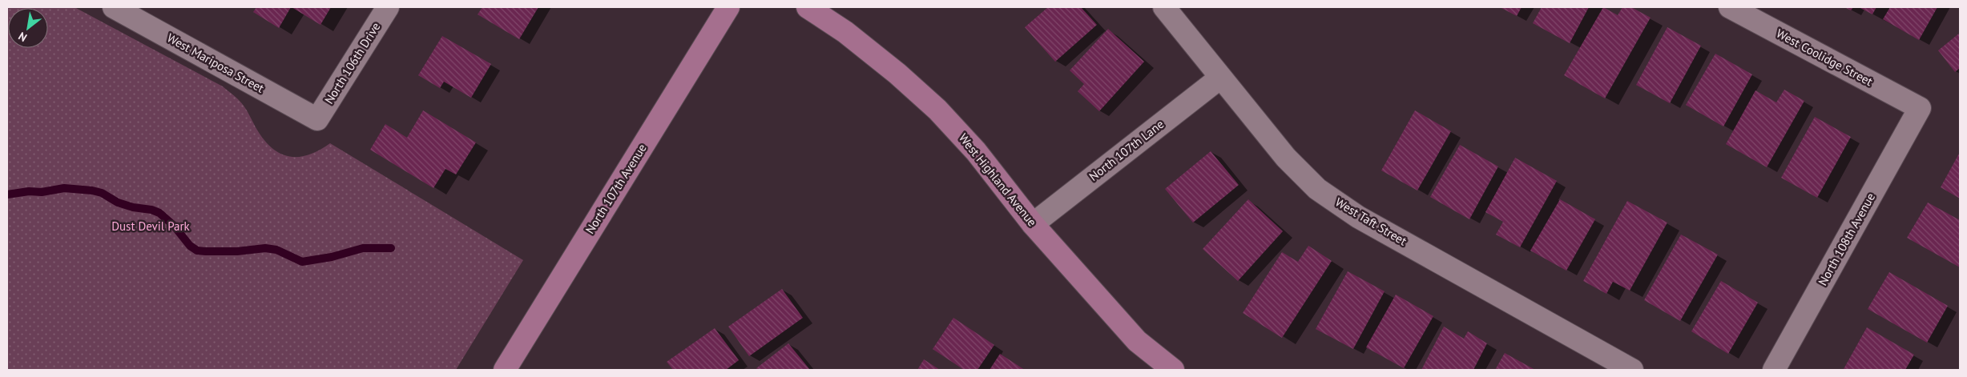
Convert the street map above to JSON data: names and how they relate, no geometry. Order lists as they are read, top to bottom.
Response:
{
  "streets": {
    "street": [
      "West Coolidge Street",
      "West Mariposa Street",
      "North 106th Drive",
      "North 107th Lane",
      "West Highland Avenue",
      "North 107th Avenue",
      "West Taft Street",
      "North 108th Avenue"
    ]
  },
  "crossings": [
    ["West Coolidge Street", "North 108th Avenue"],
    ["West Mariposa Street", "North 106th Drive"],
    ["North 107th Lane", "West Highland Avenue"],
    ["North 107th Lane", "West Taft Street"]
  ],
  "parks": ["Dust Devil Park"],
  "north": "bottom left"
}
